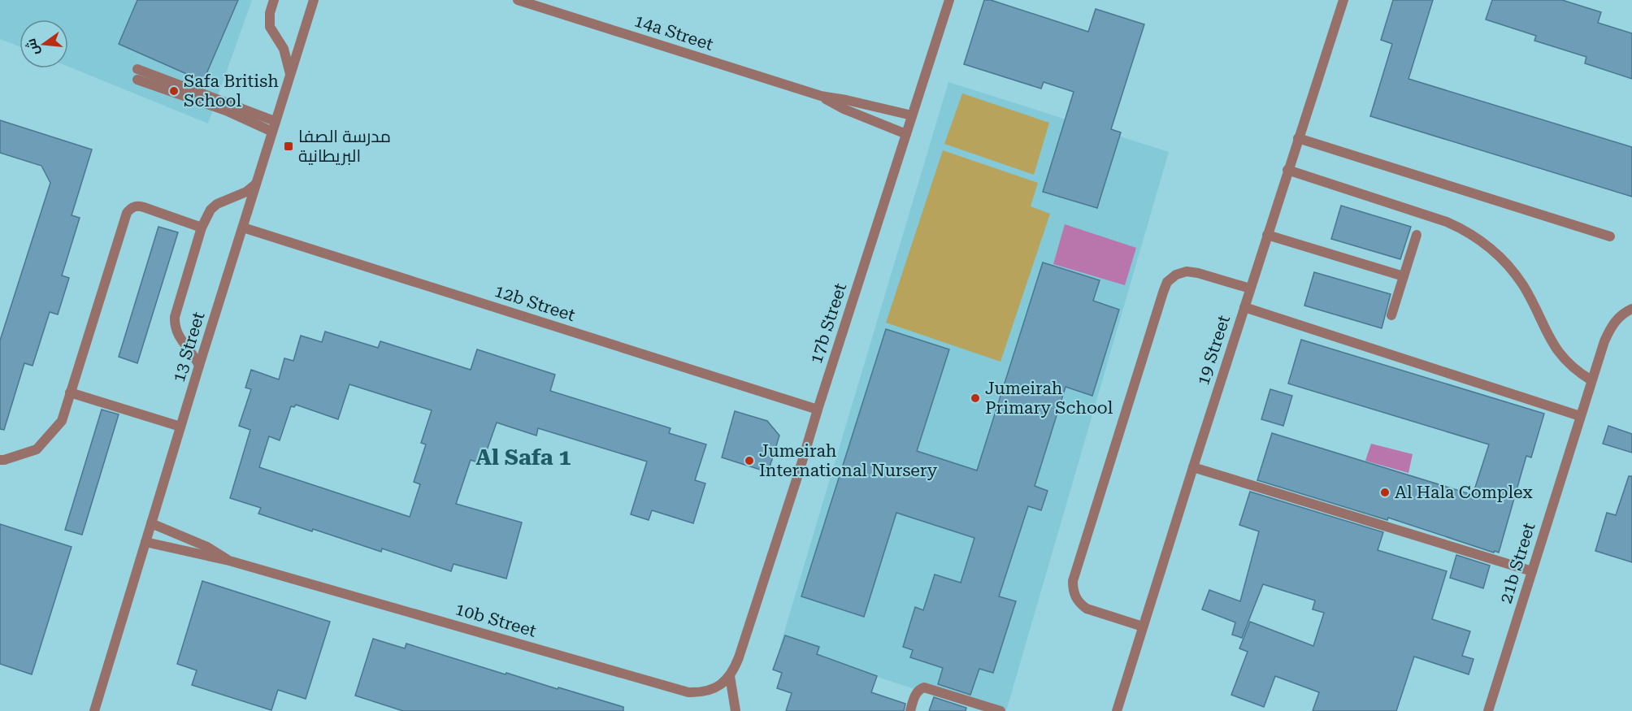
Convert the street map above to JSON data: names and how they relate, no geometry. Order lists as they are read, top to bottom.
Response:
{
  "streets": {
    "street": [
      "14a Street",
      "12b Street",
      "17b Street",
      "13 Street",
      "19 Street",
      "21b Street",
      "10b Street"
    ]
  },
  "crossings": [
    ["14a Street", "17b Street"],
    ["12b Street", "17b Street"],
    ["12b Street", "13 Street"],
    ["17b Street", "10b Street"],
    ["13 Street", "10b Street"]
  ],
  "districts": ["Al Safa 1"],
  "places": {
    "other": [
      "Safa British School",
      "Jumeirah Primary School",
      "Jumeirah International Nursery",
      "Al Hala Complex"
    ],
    "transit": ["مدرسة الصفا البريطانية"]
  },
  "north": "left"
}
